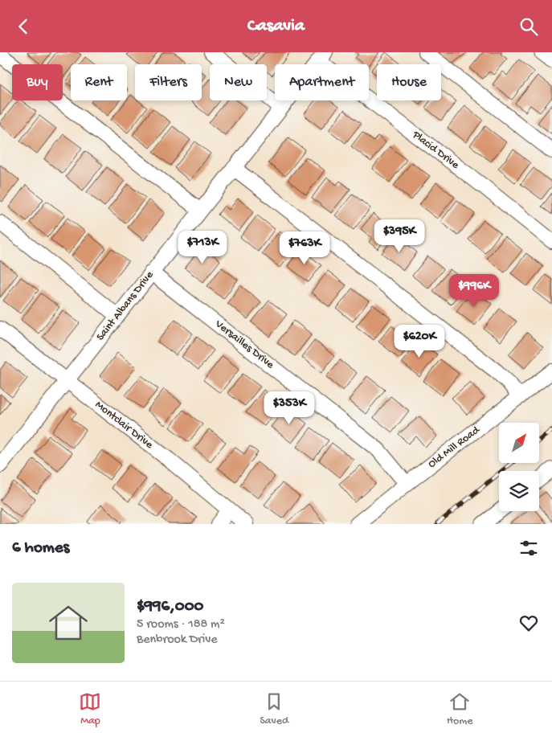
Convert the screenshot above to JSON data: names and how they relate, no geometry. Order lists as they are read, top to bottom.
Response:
{
  "streets": {
    "street": [
      "Placid Drive",
      "Saint Albans Drive",
      "Versailles Drive",
      "Montclair Drive",
      "Old Mill Road"
    ]
  },
  "crossings": [
    ["Placid Drive", "Saint Albans Drive"],
    ["Saint Albans Drive", "Versailles Drive"],
    ["Saint Albans Drive", "Montclair Drive"],
    ["Versailles Drive", "Old Mill Road"]
  ],
  "north": "top right",
  "page": {
    "header": "Casavia",
    "chip": [
      "Buy",
      "Rent",
      "Filters",
      "New",
      "Apartment",
      "House"
    ],
    "price": [
      "$395K",
      "$713K",
      "$763K",
      "$996K",
      "$620K",
      "$353K"
    ],
    "heading": "6 homes",
    "list": [
      {
        "name": "$996,000",
        "note": "5 rooms · 188 m² · Benbrook Drive"
      }
    ],
    "tabs": ["Map", "Saved", "Home"]
  }
}
